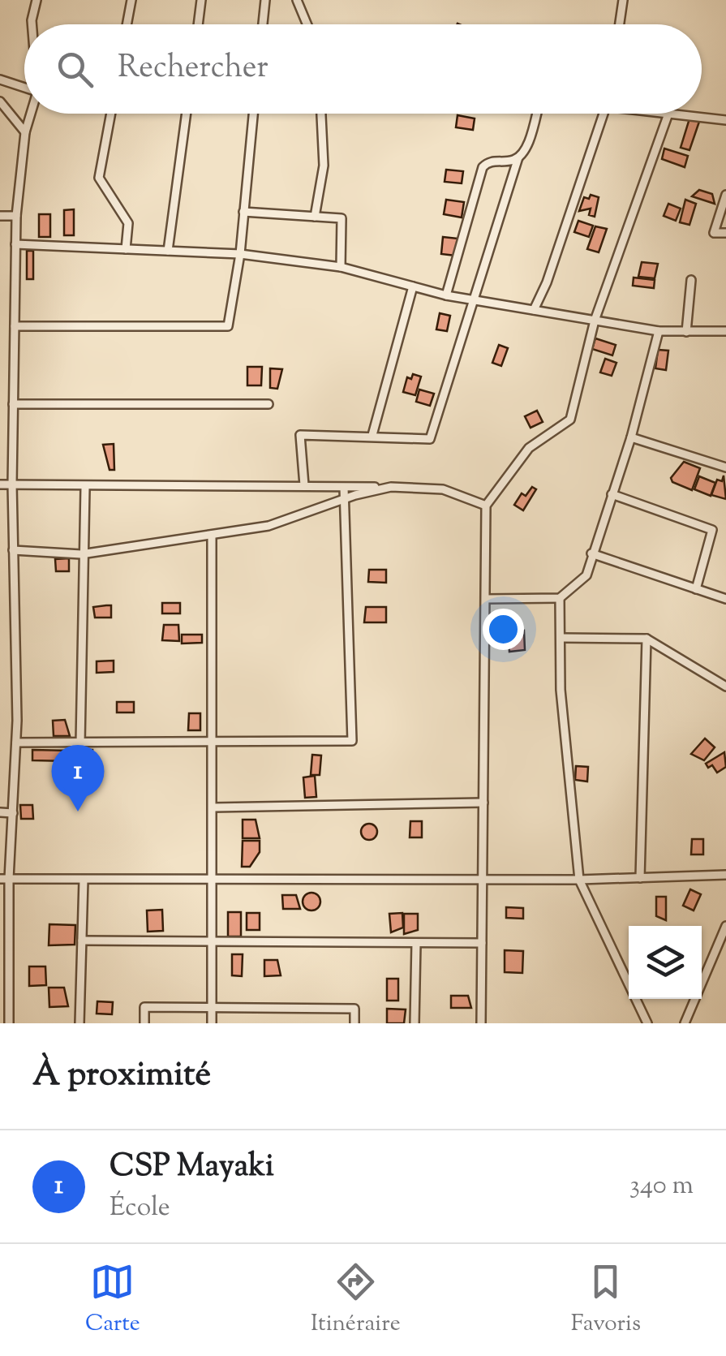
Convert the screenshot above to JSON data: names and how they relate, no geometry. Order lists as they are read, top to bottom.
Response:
{
  "page": {
    "search": "Rechercher",
    "pins": "1",
    "heading": "À proximité",
    "list": [
      {
        "mark": "1",
        "name": "CSP Mayaki",
        "note": "École",
        "value": "340 m"
      }
    ],
    "nav": ["Carte", "Itinéraire", "Favoris"]
  }
}
